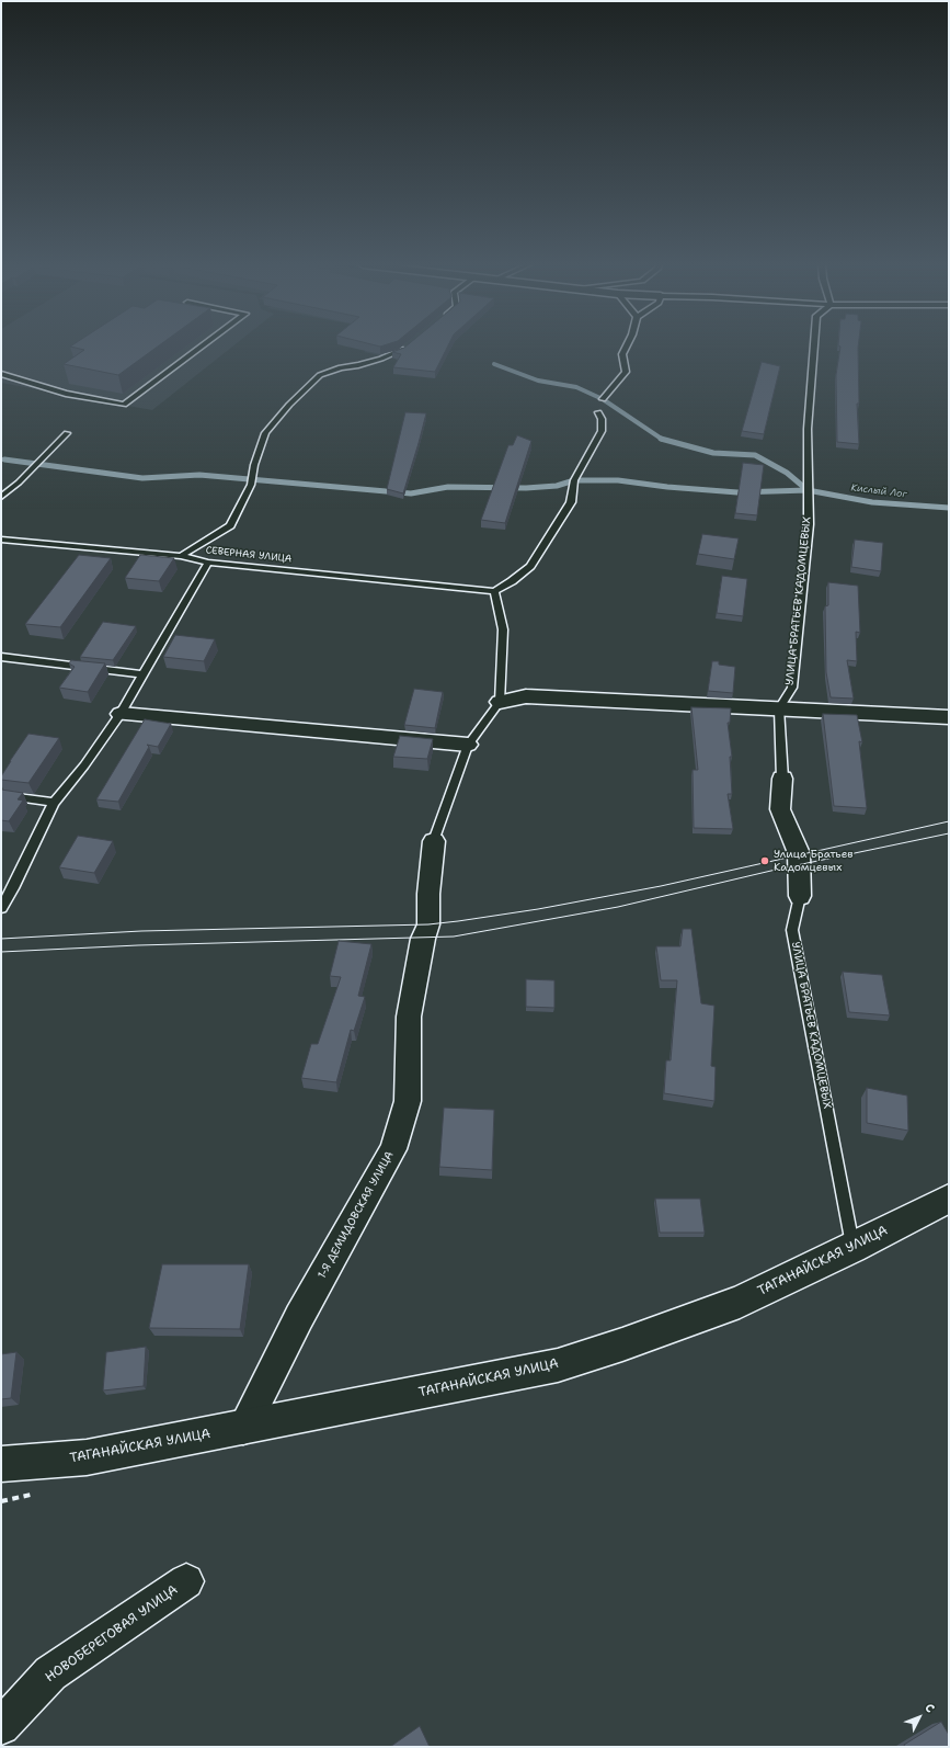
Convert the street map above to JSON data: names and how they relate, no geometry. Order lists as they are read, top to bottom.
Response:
{
  "streets": {
    "main road": ["ТАГАНАЙСКАЯ УЛИЦА"],
    "street": ["УЛИЦА БРАТЬЕВ КАДОМЦЕВЫХ", "1-Я ДЕМИДОВСКАЯ УЛИЦА", "НОВОБЕРЕГОВАЯ УЛИЦА"],
    "lane": ["СЕВЕРНАЯ УЛИЦА"]
  },
  "crossings": [
    ["УЛИЦА БРАТЬЕВ КАДОМЦЕВЫХ", "ТАГАНАЙСКАЯ УЛИЦА"],
    ["1-Я ДЕМИДОВСКАЯ УЛИЦА", "ТАГАНАЙСКАЯ УЛИЦА"]
  ],
  "water": ["Кислый Лог"],
  "places": ["Улица Братьев Кадомцевых"],
  "north": "top right"
}
